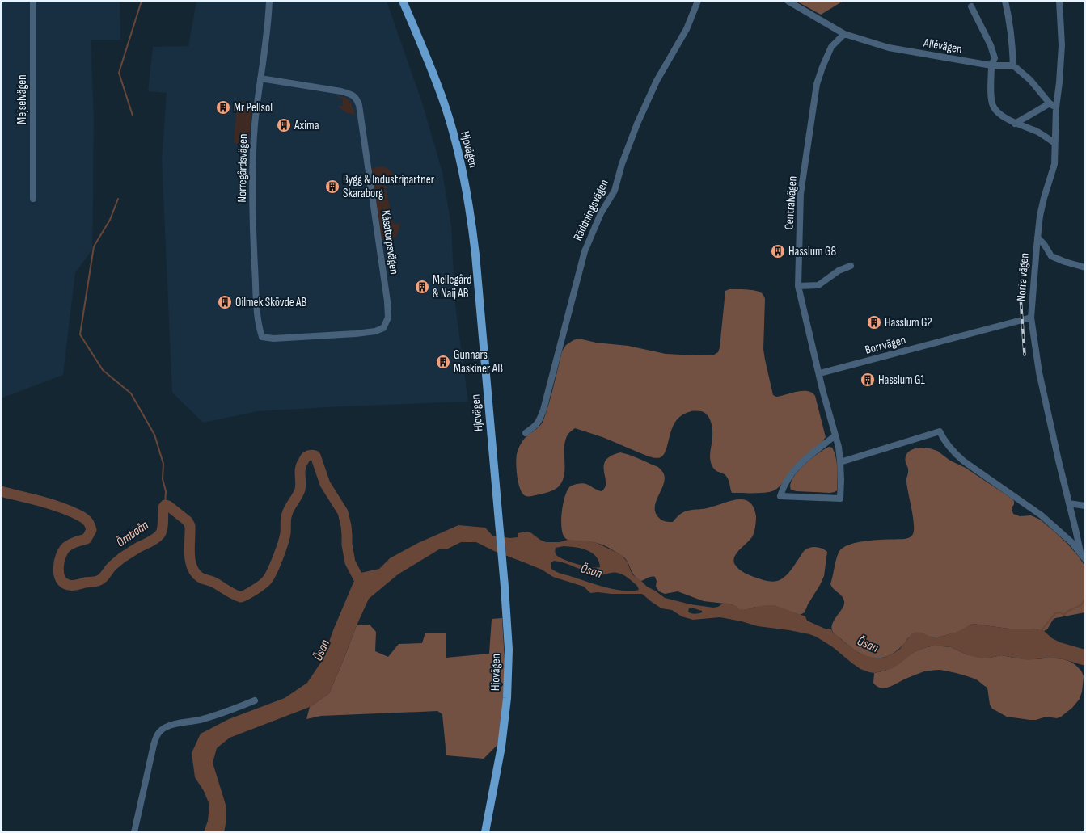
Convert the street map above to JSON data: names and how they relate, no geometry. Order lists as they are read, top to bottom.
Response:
{
  "streets": {
    "main road": ["Hjovägen"],
    "street": [
      "Allévägen",
      "Mejselvägen",
      "Norregårdsvägen",
      "Centralvägen",
      "Räddningsvägen",
      "Kåsatorpsvägen",
      "Norra vägen",
      "Borrvägen"
    ]
  },
  "crossings": [
    ["Allévägen", "Centralvägen"],
    ["Norregårdsvägen", "Kåsatorpsvägen"],
    ["Centralvägen", "Borrvägen"],
    ["Norra vägen", "Borrvägen"]
  ],
  "water": ["Ömboån", "Ösan"],
  "places": {
    "building": [
      "Mr Pellsol",
      "Axima",
      "Bygg & Industripartner Skaraborg",
      "Hasslum G8",
      "Mellegård & Naij AB",
      "Oilmek Skövde AB",
      "Hasslum G2",
      "Gunnars Maskiner AB",
      "Hasslum G1"
    ]
  }
}
